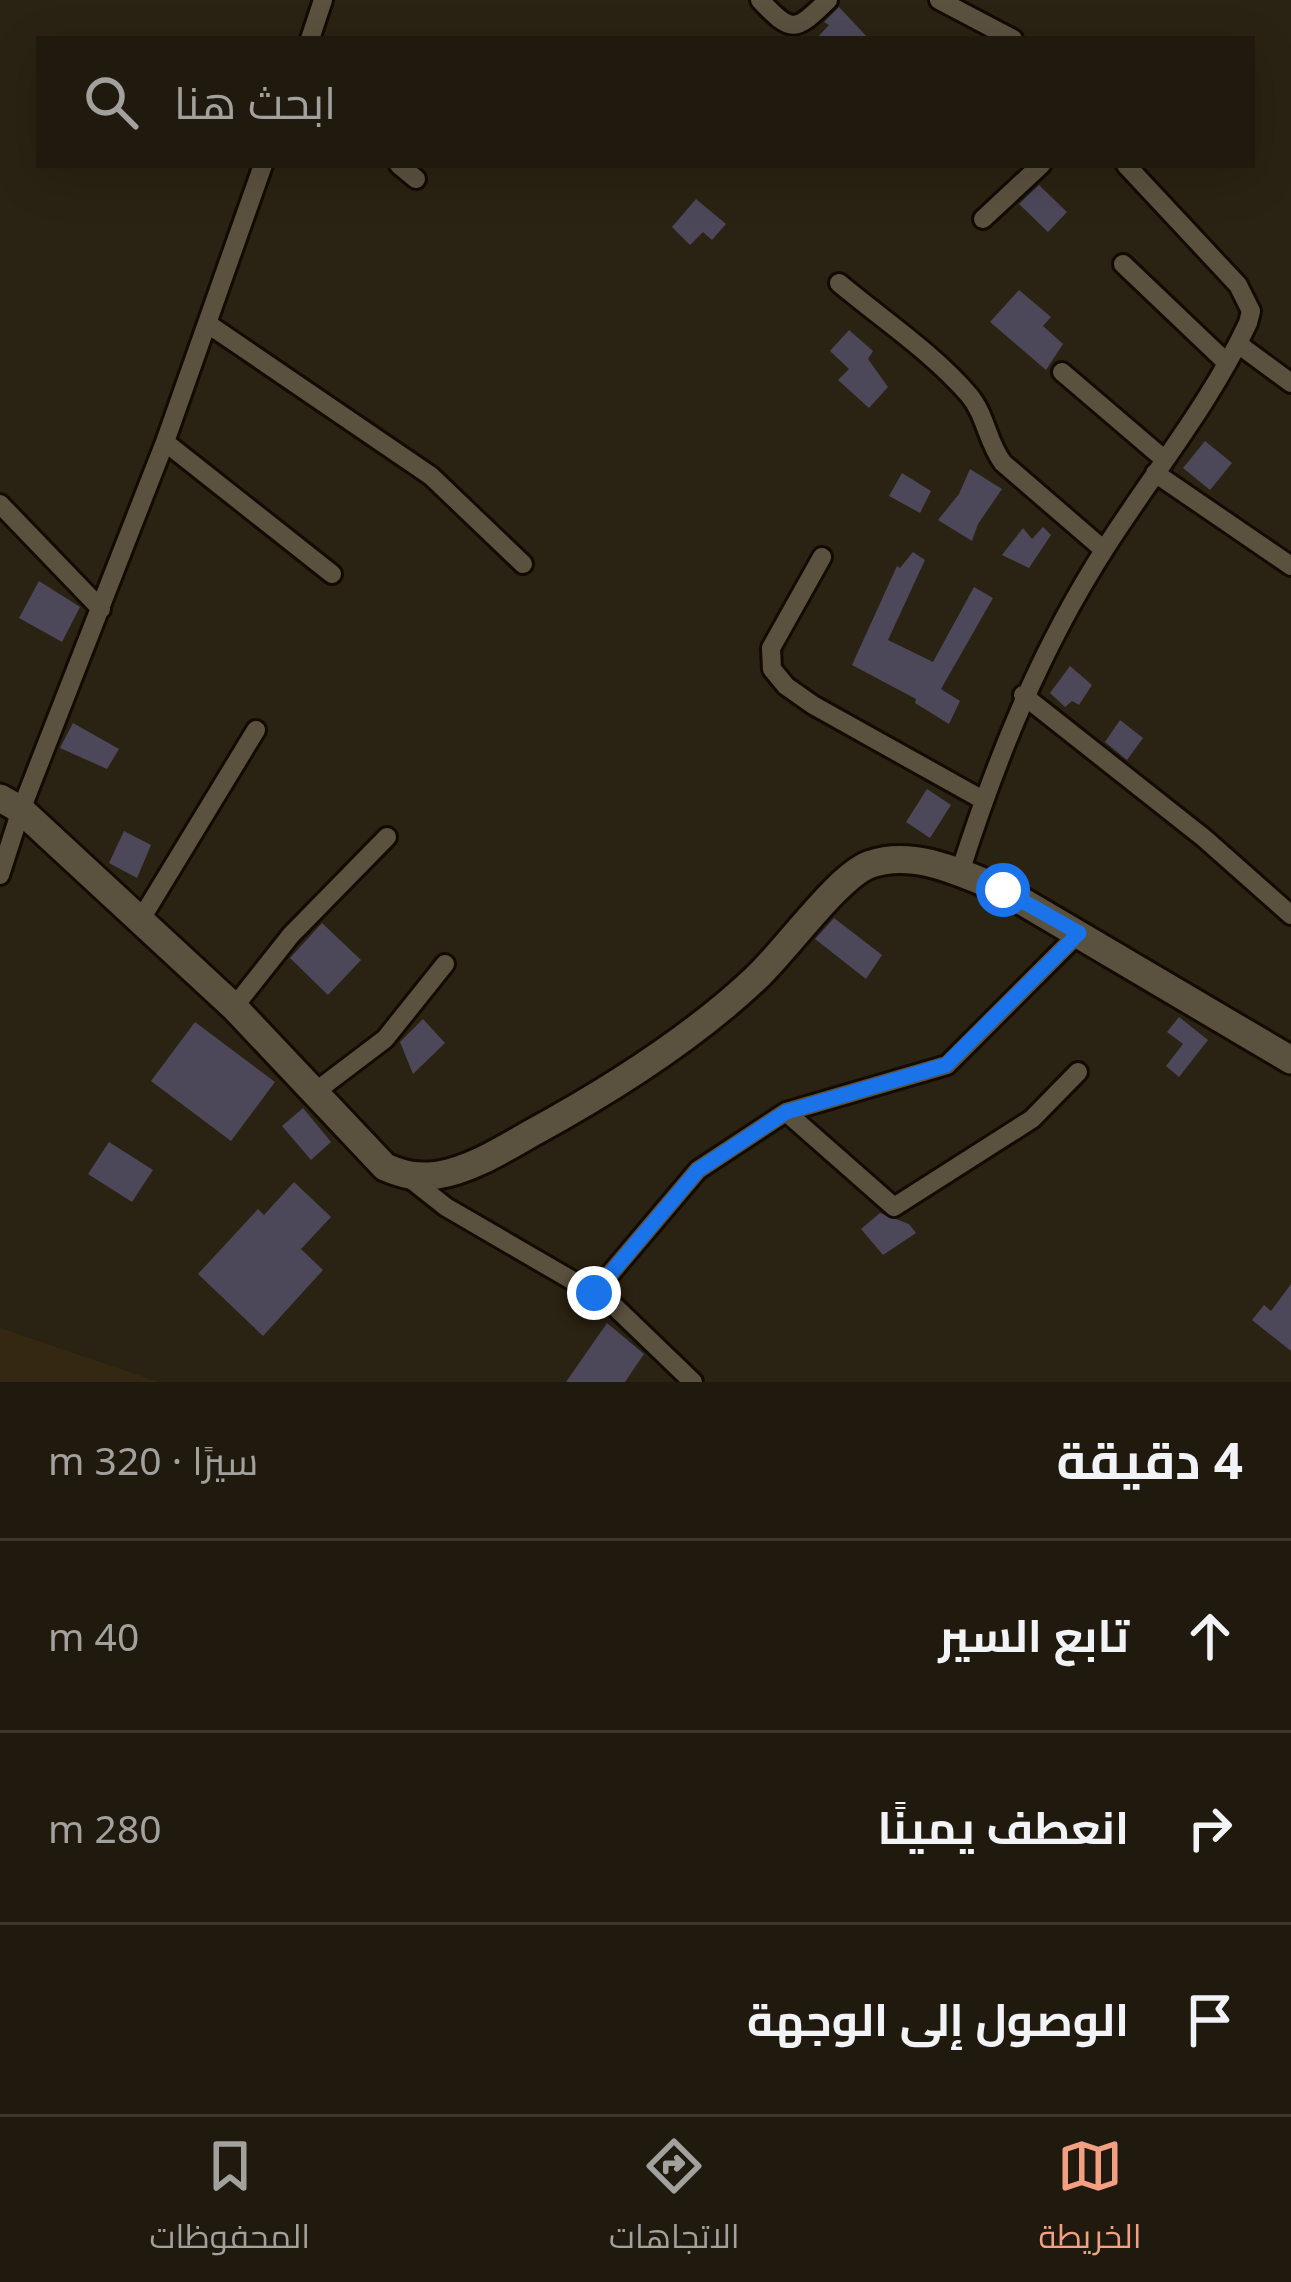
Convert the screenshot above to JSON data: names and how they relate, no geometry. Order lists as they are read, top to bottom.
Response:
{
  "page": {
    "search": "ابحث هنا",
    "heading": ["4 دقيقة", "سيرًا · 320 m"],
    "list": [
      ["تابع السير", "40 m"],
      ["انعطف يمينًا", "280 m"],
      "الوصول إلى الوجهة"
    ],
    "nav": ["الخريطة", "الاتجاهات", "المحفوظات"]
  }
}
